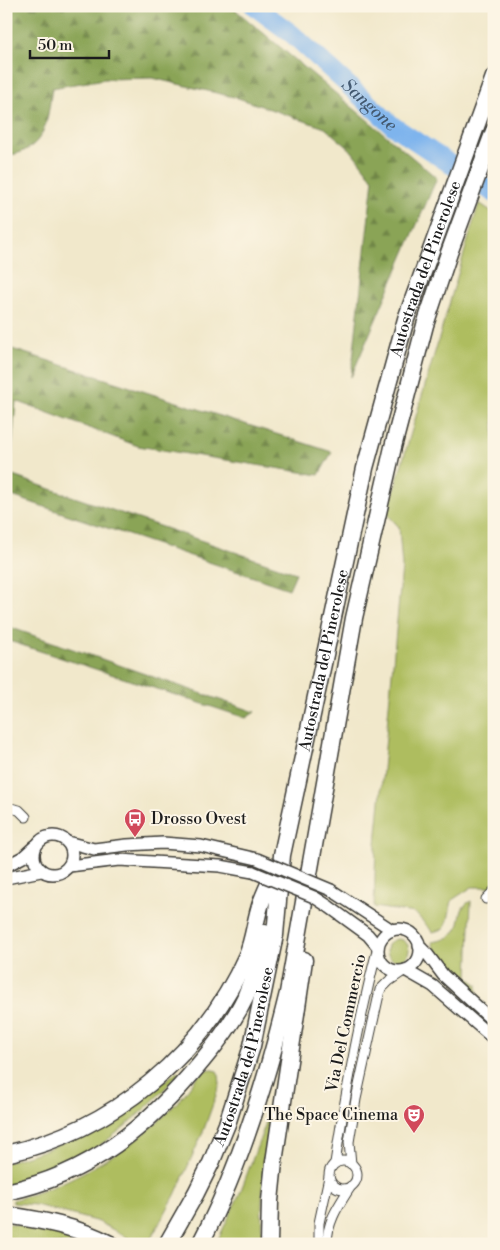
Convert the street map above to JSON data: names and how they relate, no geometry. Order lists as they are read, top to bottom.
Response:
{
  "streets": {
    "highway": ["Autostrada del Pinerolese"],
    "street": ["Via Del Commercio"]
  },
  "water": ["Sangone"],
  "places": {
    "bus stop": ["Drosso Ovest"],
    "theatre": ["The Space Cinema"]
  },
  "scale_bar": "50 m"
}
